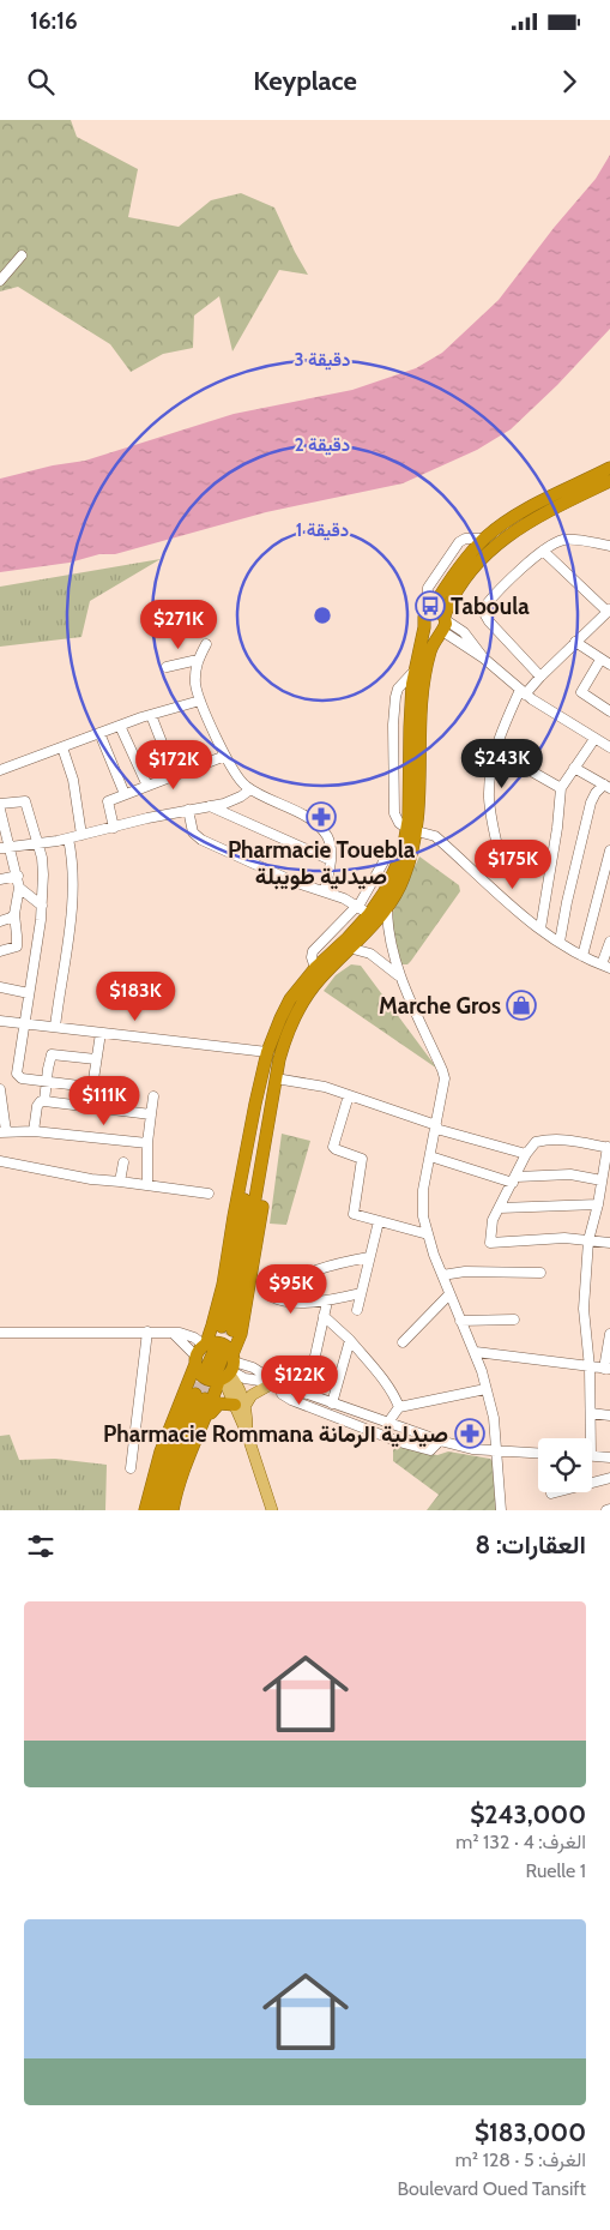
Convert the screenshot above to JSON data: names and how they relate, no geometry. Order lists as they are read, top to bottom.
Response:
{
  "places": {
    "bus stop": ["Taboula"],
    "pharmacy": ["Pharmacie Touebla صيدلية طويبلة", "Pharmacie Rommana صيدلية الرمانة"],
    "shop": ["Marche Gros"]
  },
  "page": {
    "status": "16:16",
    "header": "Keyplace",
    "price": [
      "$271K",
      "$243K",
      "$172K",
      "$175K",
      "$183K",
      "$111K",
      "$95K",
      "$122K"
    ],
    "heading": "العقارات: 8",
    "list": [
      {
        "name": "$243,000",
        "note": "الغرف: 4 · 132 m² · Ruelle 1"
      },
      {
        "name": "$183,000",
        "note": "الغرف: 5 · 128 m² · Boulevard Oued Tansift"
      }
    ]
  },
  "rings": ["3 دقيقة", "2 دقيقة", "1 دقيقة"]
}
